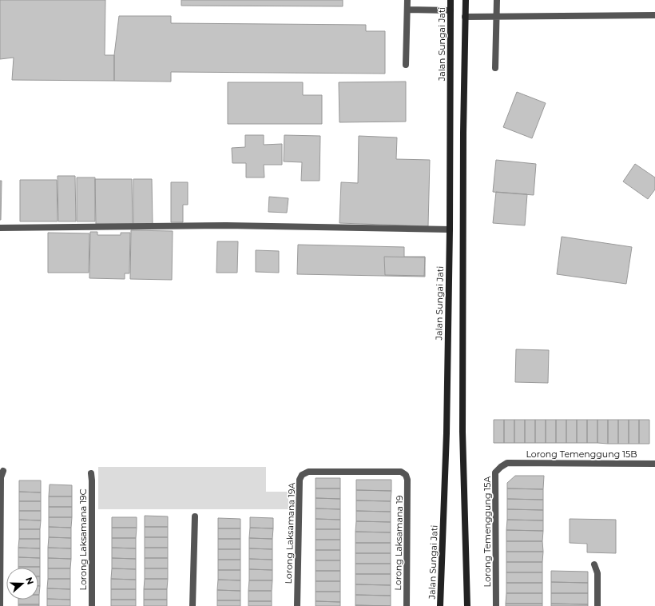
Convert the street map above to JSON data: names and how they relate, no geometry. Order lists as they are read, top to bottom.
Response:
{
  "streets": {
    "main road": ["Jalan Sungai Jati"],
    "street": [
      "Lorong Temenggung 15B",
      "Lorong Temenggung 15A",
      "Lorong Laksamana 19A",
      "Lorong Laksamana 19C",
      "Lorong Laksamana 19"
    ]
  },
  "crossings": [
    ["Lorong Temenggung 15B", "Lorong Temenggung 15A"],
    ["Lorong Laksamana 19A", "Lorong Laksamana 19"]
  ],
  "north": "right"
}
